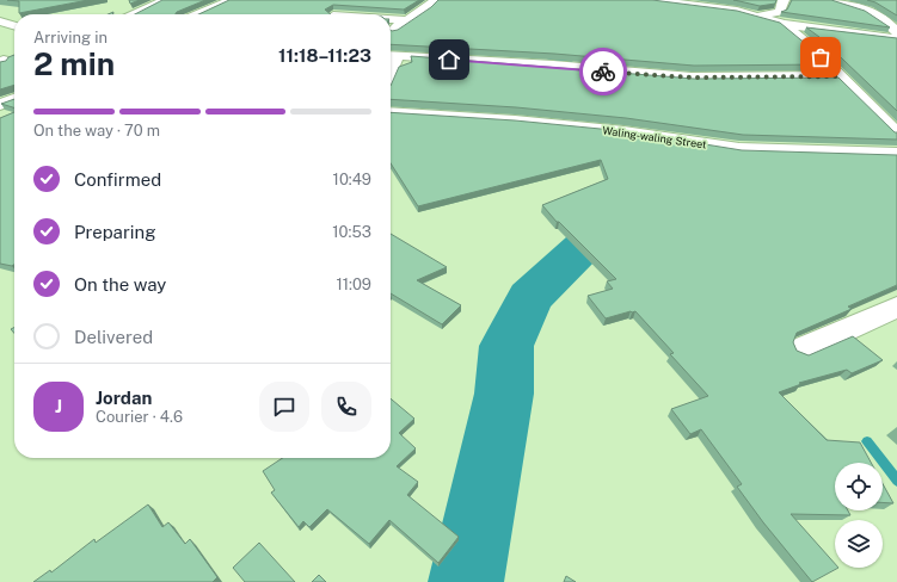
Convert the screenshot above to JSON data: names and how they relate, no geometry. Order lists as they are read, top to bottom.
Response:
{
  "streets": {
    "street": ["Waling-waling Street"]
  },
  "page": {
    "heading": ["2 min", "Arriving in", "11:18–11:23"],
    "panel": ["Jordan", "Courier · 4.6"],
    "bar": "On the way · 70 m",
    "list": [
      ["Confirmed", "10:49"],
      ["Preparing", "10:53"],
      ["On the way", "11:09"],
      "Delivered"
    ],
    "round": "J"
  }
}
